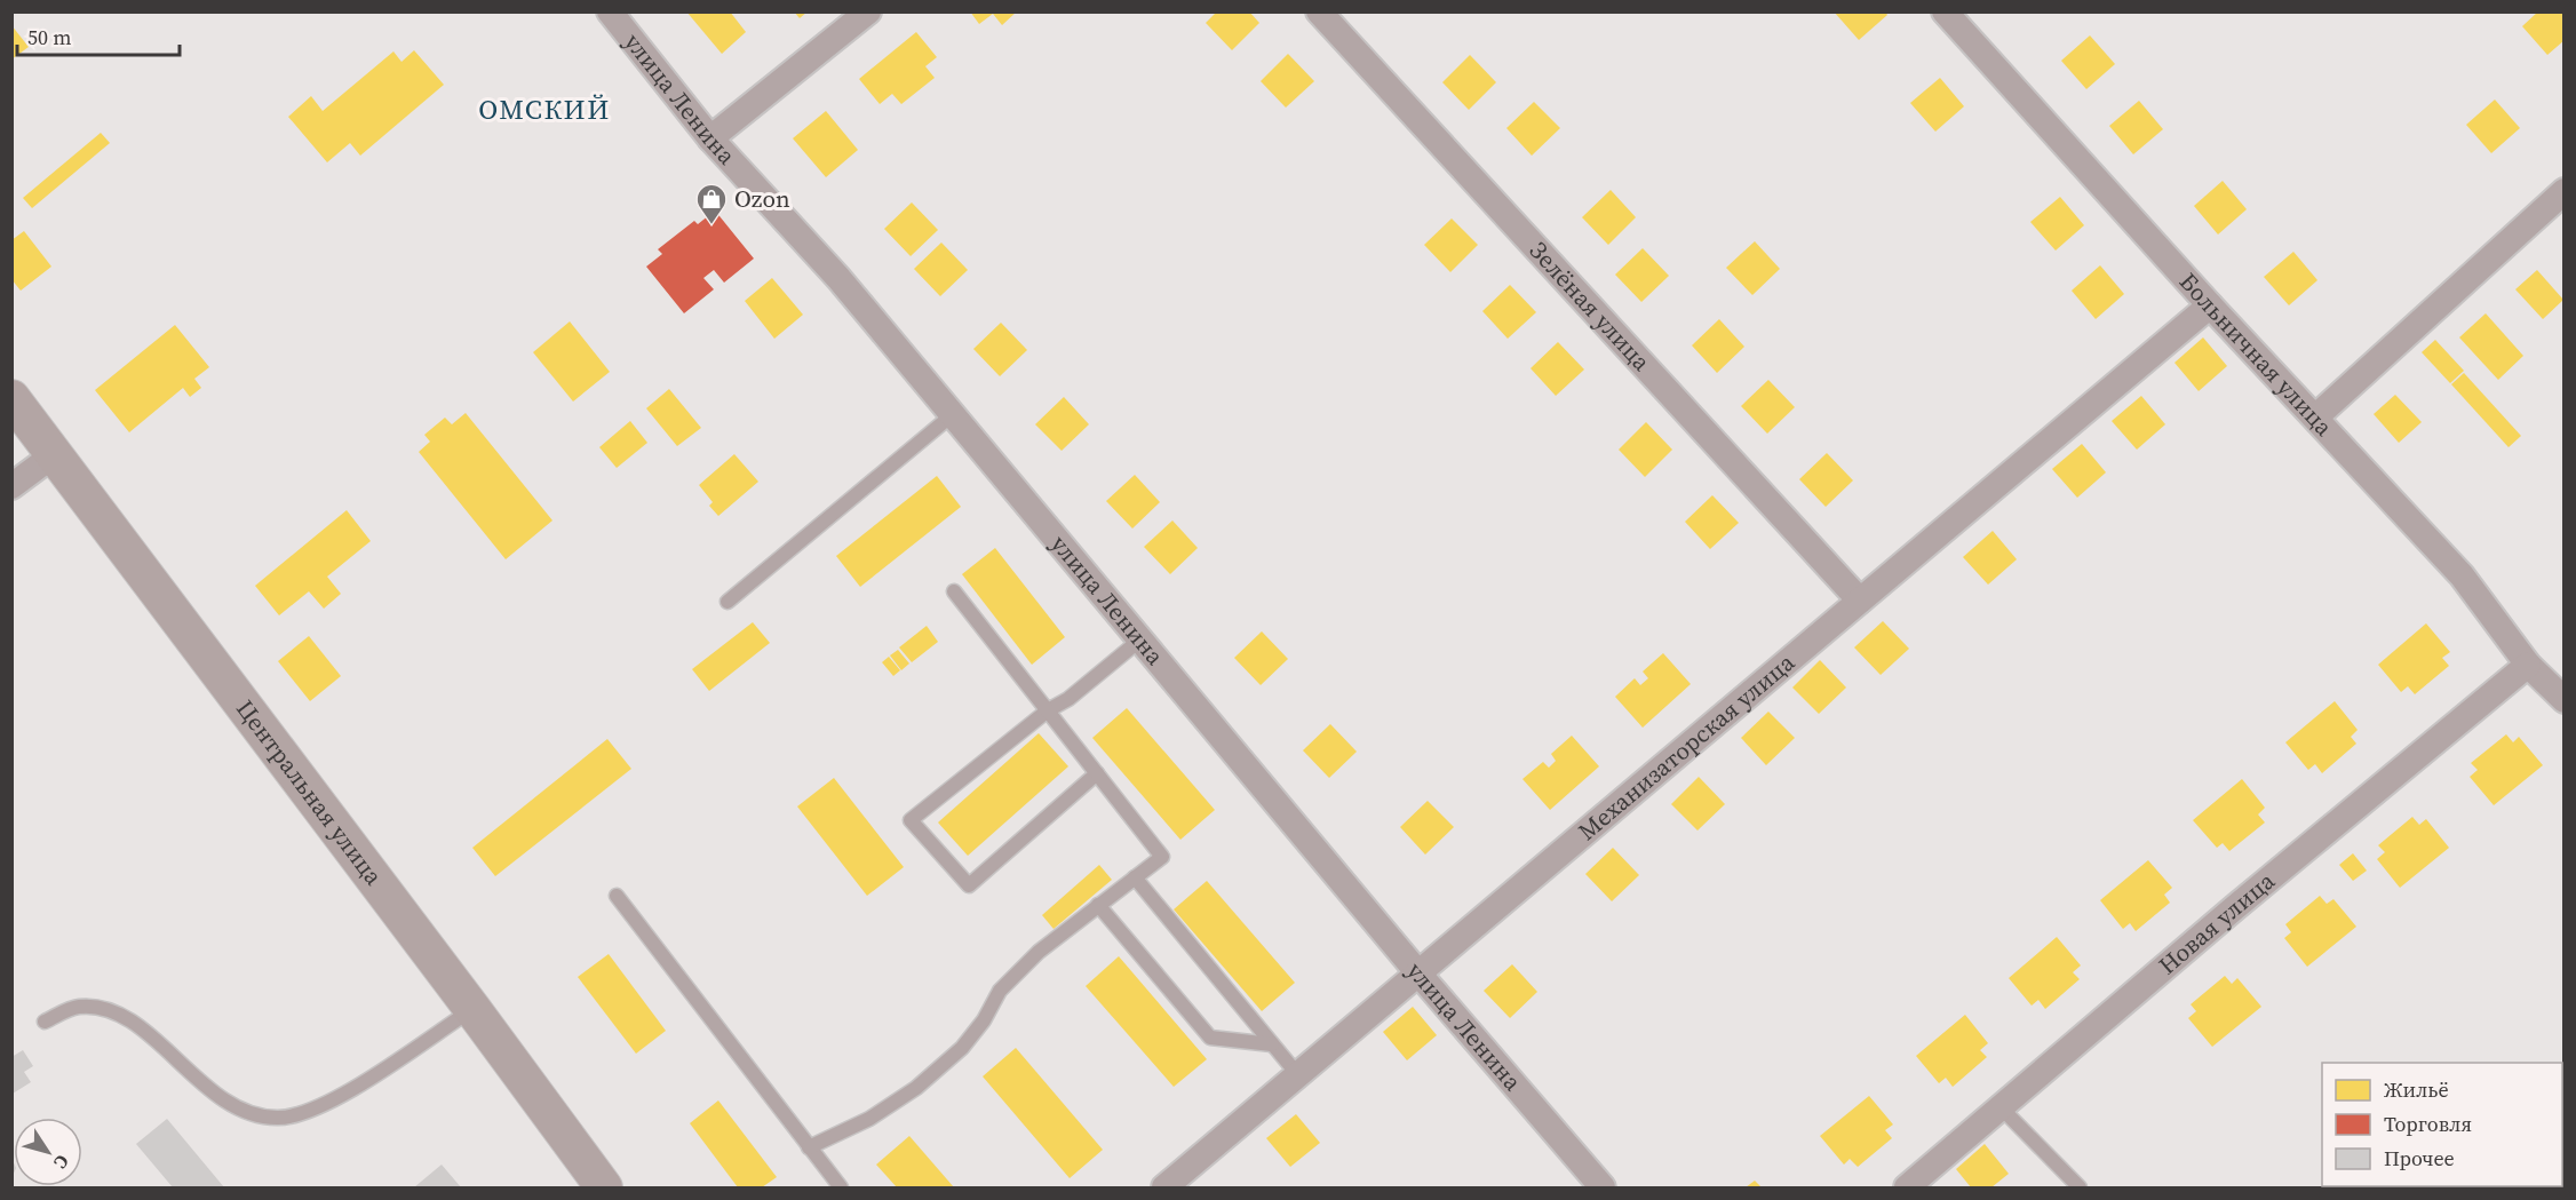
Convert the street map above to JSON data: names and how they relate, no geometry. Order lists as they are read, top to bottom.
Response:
{
  "streets": {
    "street": [
      "улица Ленина",
      "Зелёная улица",
      "Больничная улица",
      "Механизаторская улица",
      "Центральная улица",
      "Новая улица"
    ]
  },
  "crossings": [
    ["улица Ленина", "Механизаторская улица"],
    ["Зелёная улица", "Механизаторская улица"],
    ["Больничная улица", "Механизаторская улица"],
    ["Больничная улица", "Новая улица"]
  ],
  "districts": ["ОМСКИЙ"],
  "places": {
    "shop": ["Ozon"]
  },
  "legend": ["Жильё", "Торговля", "Прочее"],
  "scale_bar": "50 m",
  "north": "bottom right"
}
